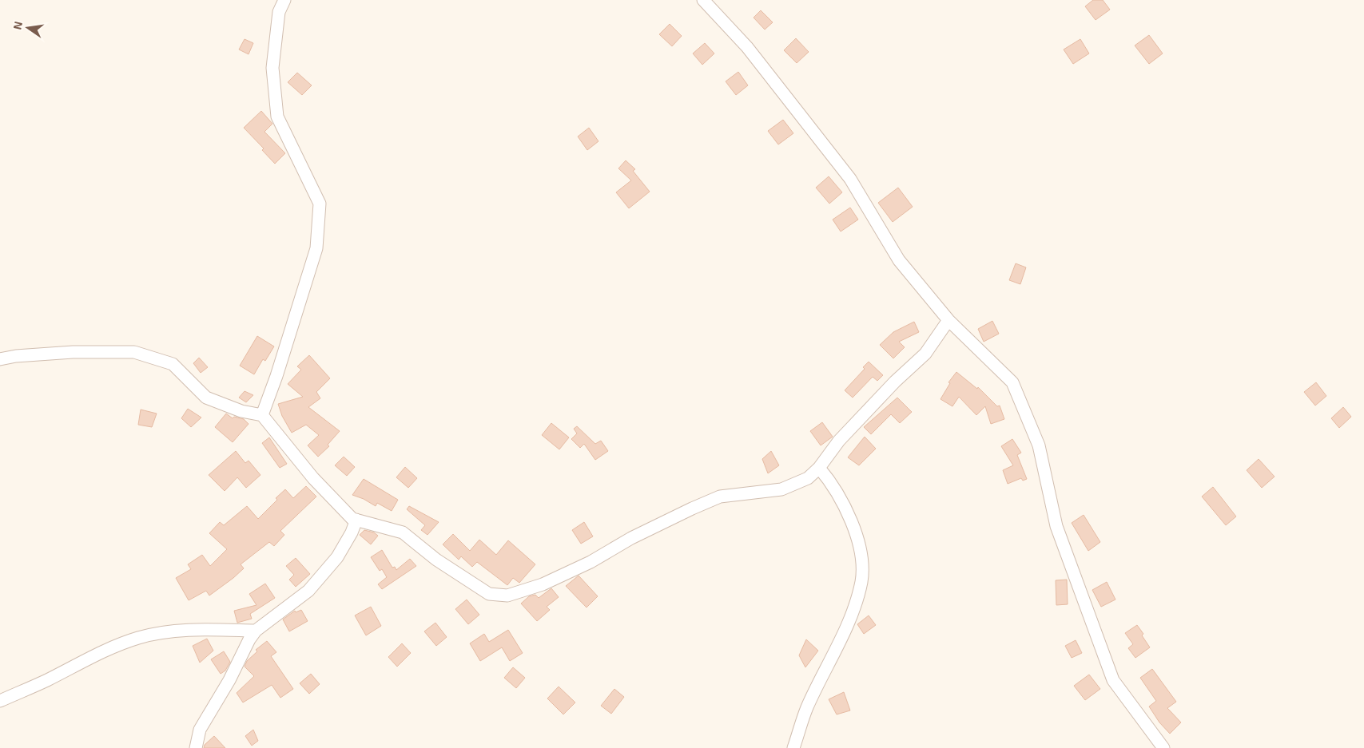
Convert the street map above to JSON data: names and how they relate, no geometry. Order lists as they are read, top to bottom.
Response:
{
  "north": "left"
}
